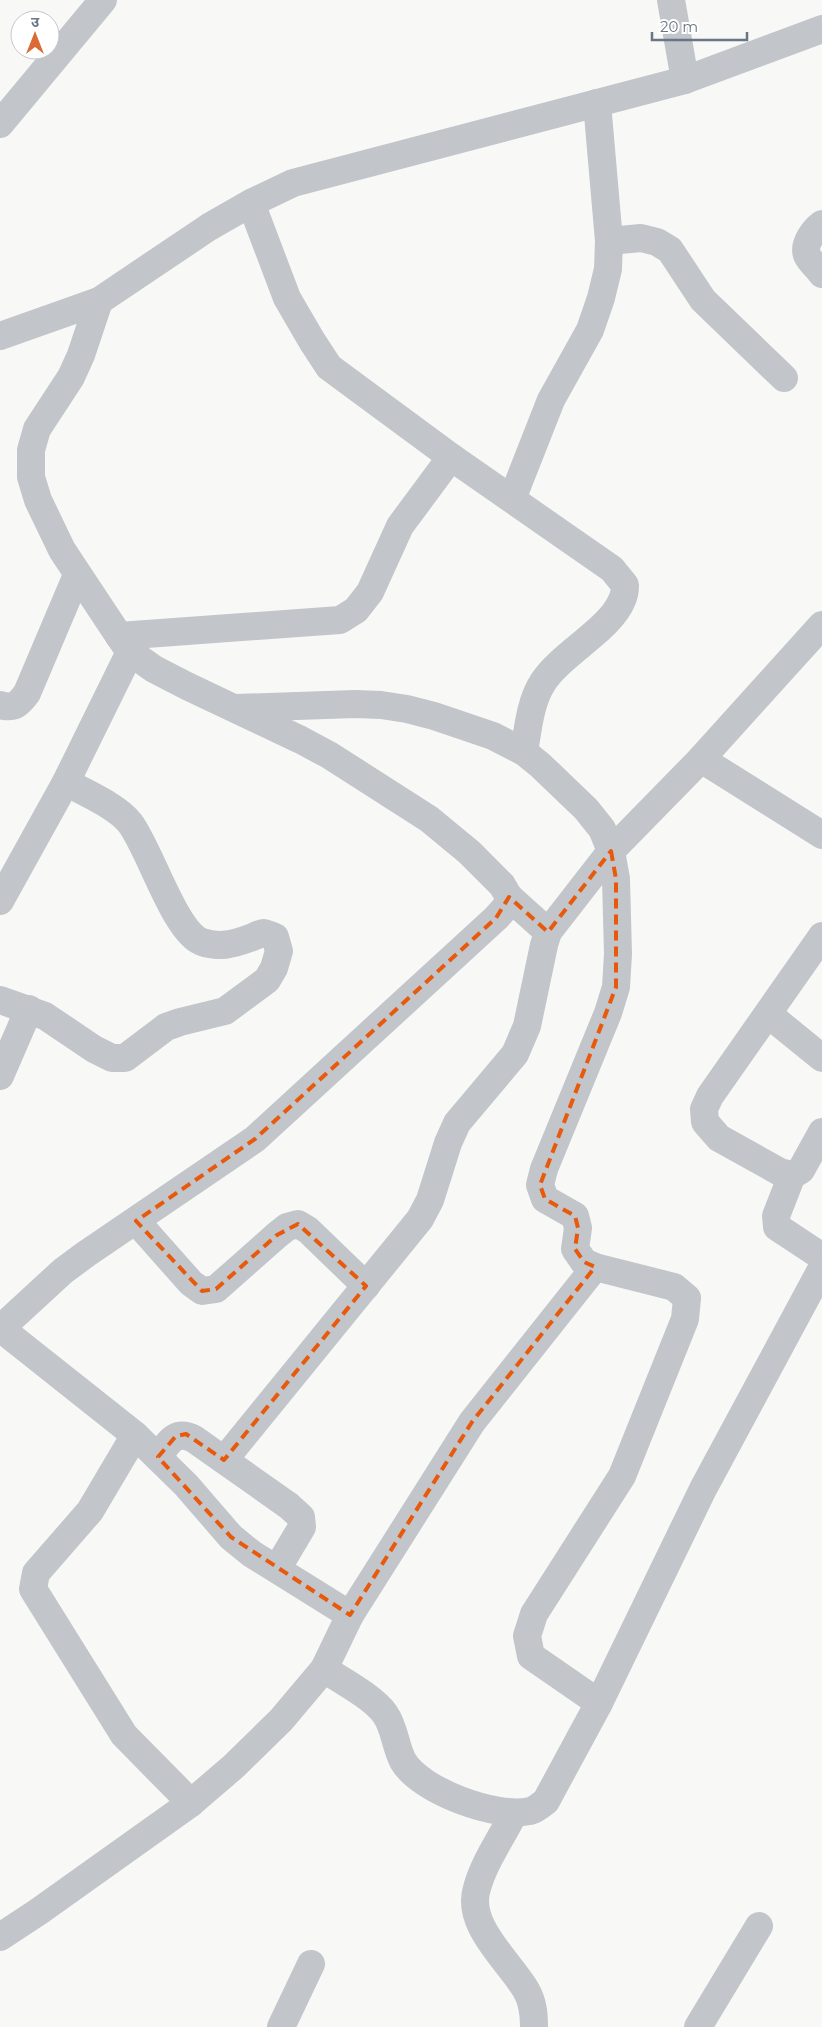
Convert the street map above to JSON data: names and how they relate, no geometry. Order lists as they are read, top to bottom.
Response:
{
  "scale_bar": "20 m",
  "north": "top"
}
